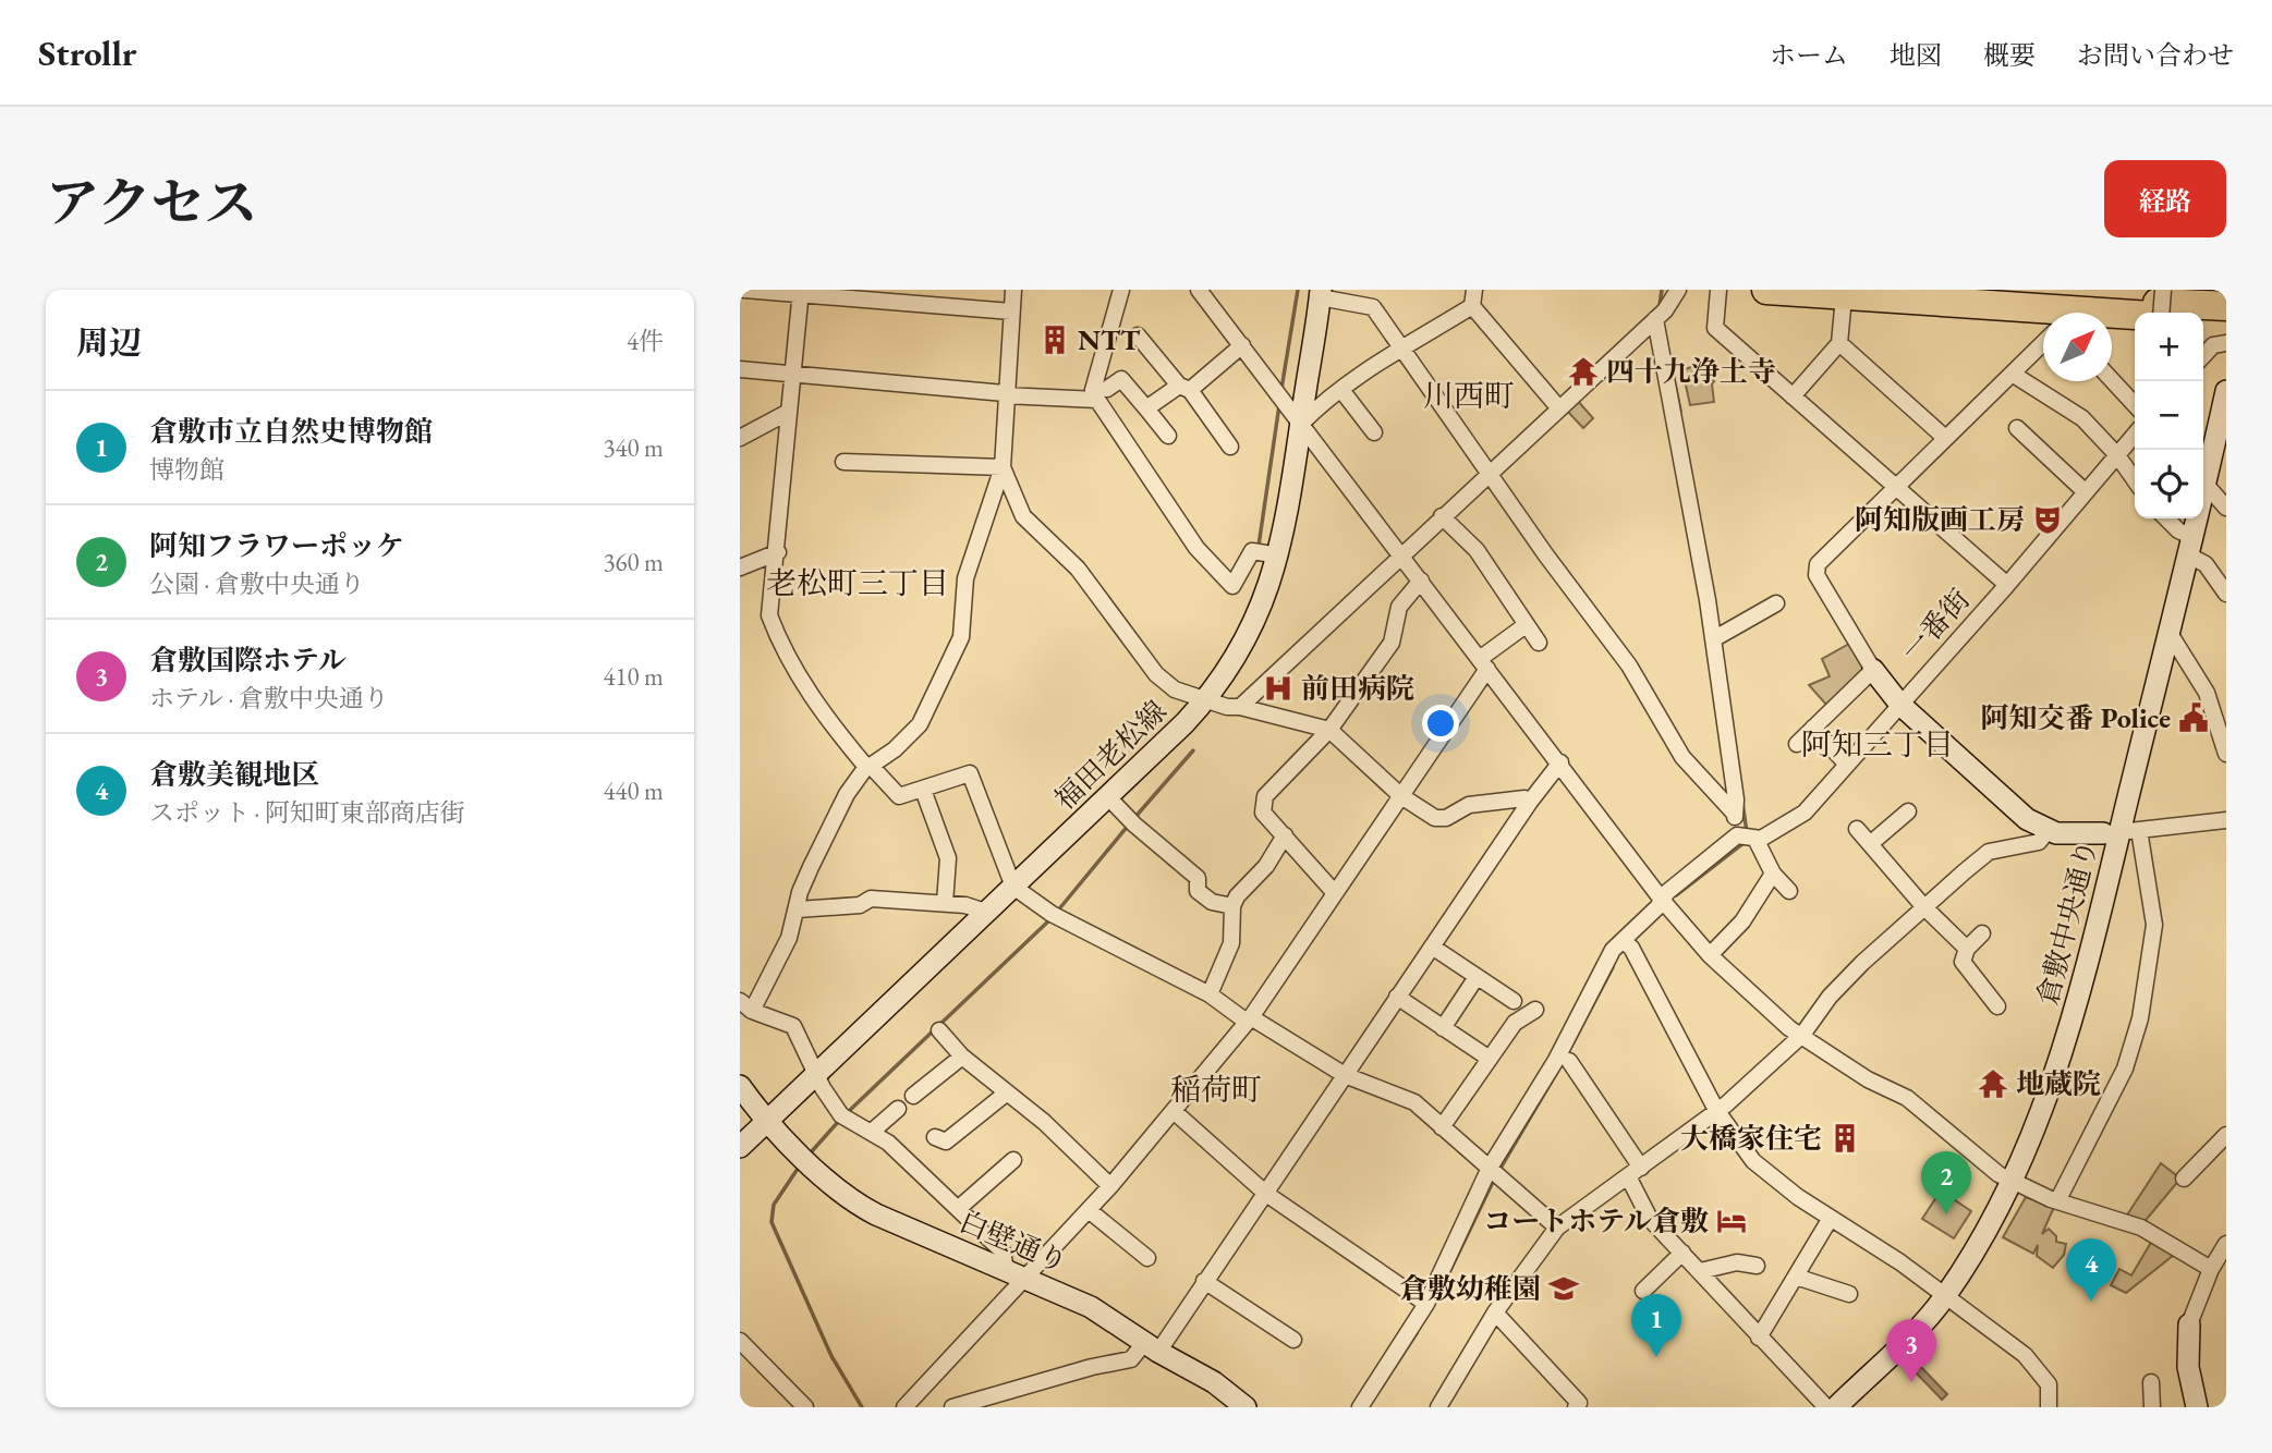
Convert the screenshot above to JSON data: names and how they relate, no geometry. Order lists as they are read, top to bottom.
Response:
{
  "streets": {
    "street": [
      "一番街",
      "福田老松線",
      "倉敷中央通り",
      "白壁通り"
    ]
  },
  "crossings": [
    ["福田老松線", "白壁通り"]
  ],
  "districts": [
    "川西町",
    "老松町三丁目",
    "阿知三丁目",
    "稲荷町"
  ],
  "places": {
    "building": ["NTT", "大橋家住宅"],
    "temple": ["四十九浄土寺", "地蔵院"],
    "theatre": ["阿知版画工房"],
    "hospital": ["前田病院"],
    "public building": ["阿知交番 Police"],
    "hotel": ["コートホテル倉敷"],
    "school or university": ["倉敷幼稚園"]
  },
  "north": "top right",
  "page": {
    "header": "Strollr",
    "nav": [
      "ホーム",
      "地図",
      "概要",
      "お問い合わせ"
    ],
    "title": "アクセス",
    "buttons": "経路",
    "heading": ["周辺", "4件"],
    "map_buttons": ["+", "−"],
    "list": [
      {
        "mark": "1",
        "name": "倉敷市立自然史博物館",
        "note": "博物館",
        "value": "340 m"
      },
      {
        "mark": "2",
        "name": "阿知フラワーポッケ",
        "note": "公園 · 倉敷中央通り",
        "value": "360 m"
      },
      {
        "mark": "3",
        "name": "倉敷国際ホテル",
        "note": "ホテル · 倉敷中央通り",
        "value": "410 m"
      },
      {
        "mark": "4",
        "name": "倉敷美観地区",
        "note": "スポット · 阿知町東部商店街",
        "value": "440 m"
      }
    ],
    "pins": [
      "2",
      "4",
      "1",
      "3"
    ]
  }
}
